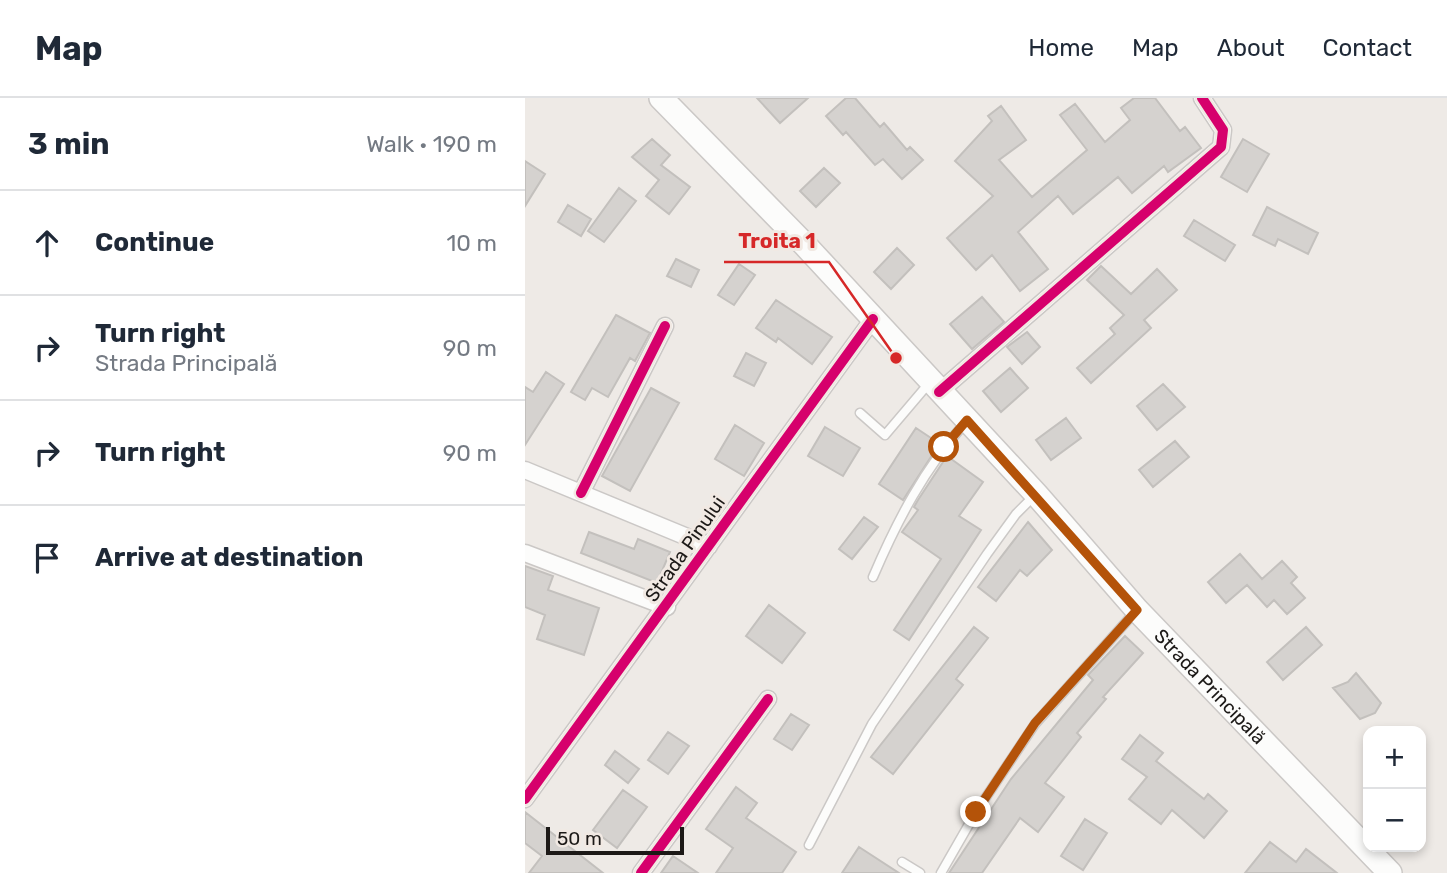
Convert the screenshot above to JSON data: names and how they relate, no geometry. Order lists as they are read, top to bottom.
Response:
{
  "streets": {
    "main road": ["Strada Principală"],
    "street": ["Strada Pinului"]
  },
  "crossings": [
    ["Strada Pinului", "Strada Principală"]
  ],
  "places": ["Troita 1"],
  "scale_bar": "50 m",
  "page": {
    "header": "Map",
    "nav": [
      "Home",
      "Map",
      "About",
      "Contact"
    ],
    "heading": ["3 min", "Walk · 190 m"],
    "list": [
      ["Continue", "10 m"],
      ["Turn right", "Strada Principală", "90 m"],
      ["Turn right", "90 m"],
      "Arrive at destination"
    ],
    "map_buttons": ["+", "−"],
    "scale": "50 m"
  }
}
